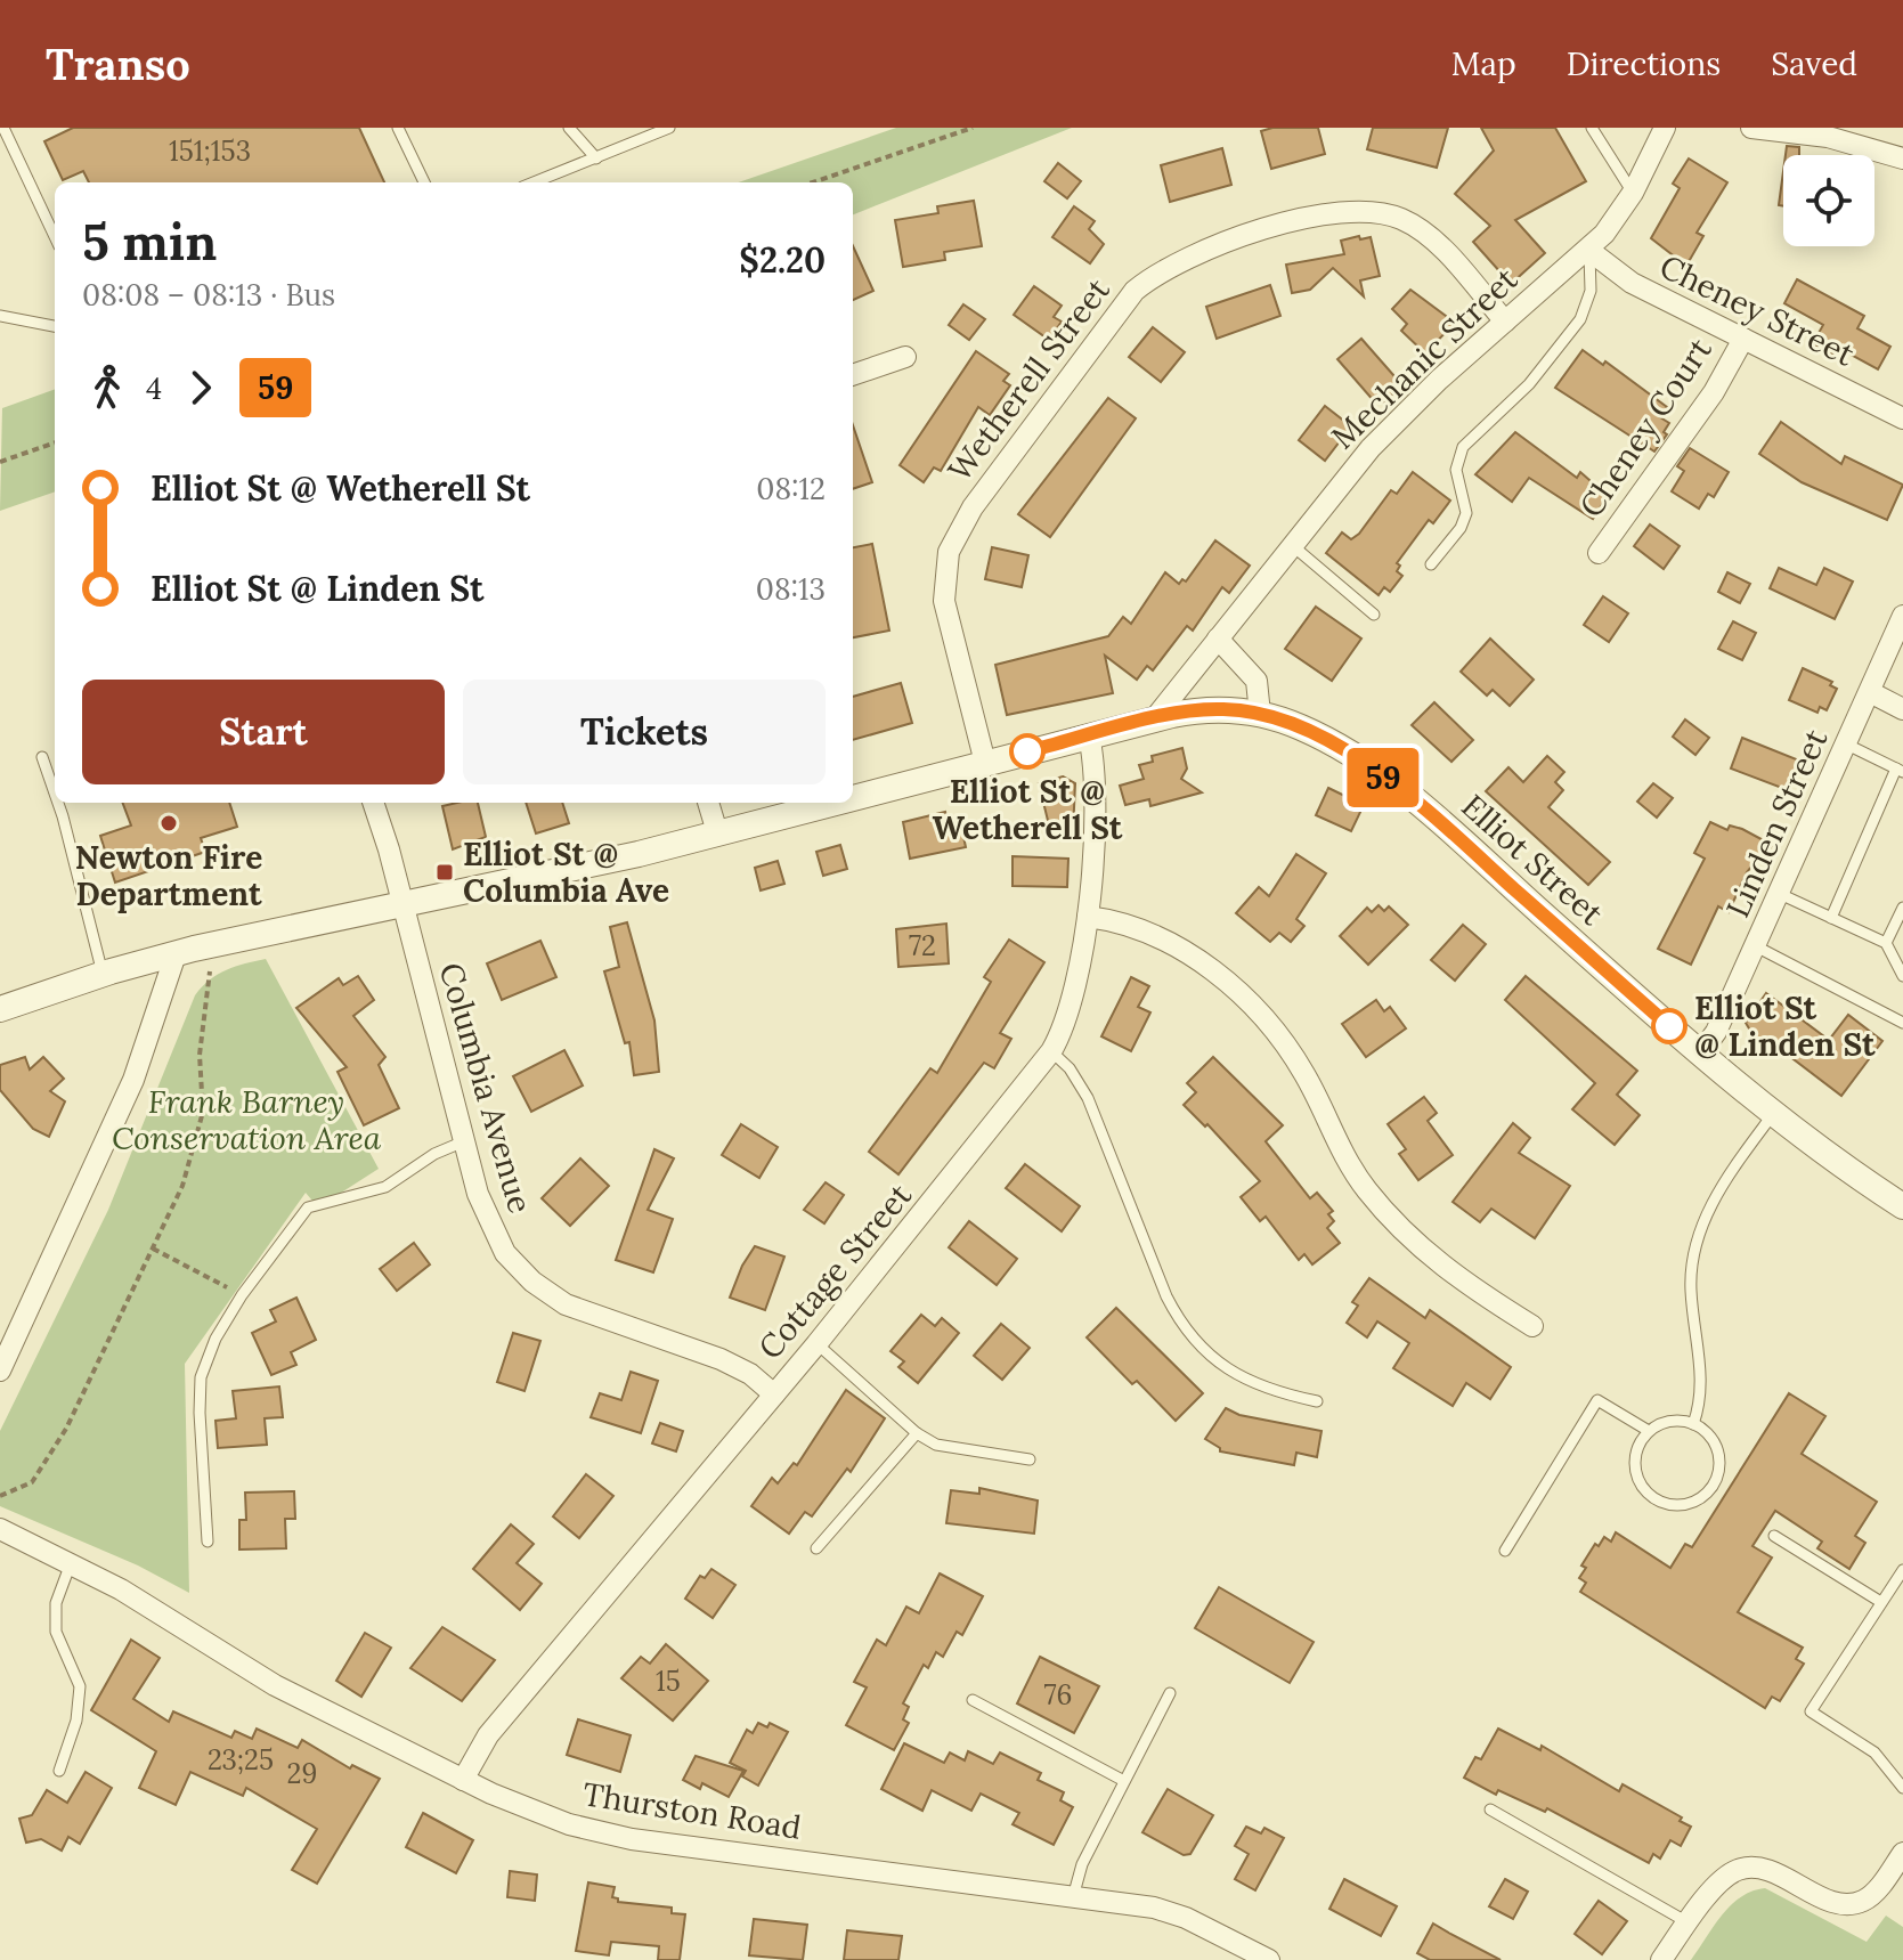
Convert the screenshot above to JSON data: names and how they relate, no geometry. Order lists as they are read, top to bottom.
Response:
{
  "streets": {
    "street": [
      "Cheney Street",
      "Mechanic Street",
      "Wetherell Street",
      "Cheney Court",
      "Linden Street",
      "Elliot Street",
      "Columbia Avenue",
      "Cottage Street",
      "Thurston Road"
    ]
  },
  "crossings": [
    ["Cheney Street", "Mechanic Street"],
    ["Cheney Street", "Cheney Court"],
    ["Mechanic Street", "Wetherell Street"],
    ["Mechanic Street", "Elliot Street"],
    ["Wetherell Street", "Elliot Street"],
    ["Linden Street", "Elliot Street"],
    ["Elliot Street", "Columbia Avenue"],
    ["Elliot Street", "Cottage Street"],
    ["Columbia Avenue", "Cottage Street"],
    ["Cottage Street", "Thurston Road"]
  ],
  "parks": ["Frank Barney Conservation Area"],
  "places": {
    "other": ["Elliot St @ Wetherell St", "Newton Fire Department", "Elliot St @ Linden St"],
    "transit": ["Elliot St @ Columbia Ave"]
  },
  "lines": ["bus line 59"],
  "house_numbers": [
    "151;153",
    "72",
    "15",
    "76",
    "23;25",
    "29"
  ],
  "page": {
    "header": "Transo",
    "nav": ["Map", "Directions", "Saved"],
    "on_map": "59",
    "heading": ["5 min", "08:08 – 08:13 · Bus", "$2.20"],
    "legs": ["4", "59"],
    "list": [
      {
        "name": "Elliot St @ Wetherell St",
        "value": "08:12"
      },
      {
        "name": "Elliot St @ Linden St",
        "value": "08:13"
      }
    ],
    "buttons": ["Start", "Tickets"]
  }
}
